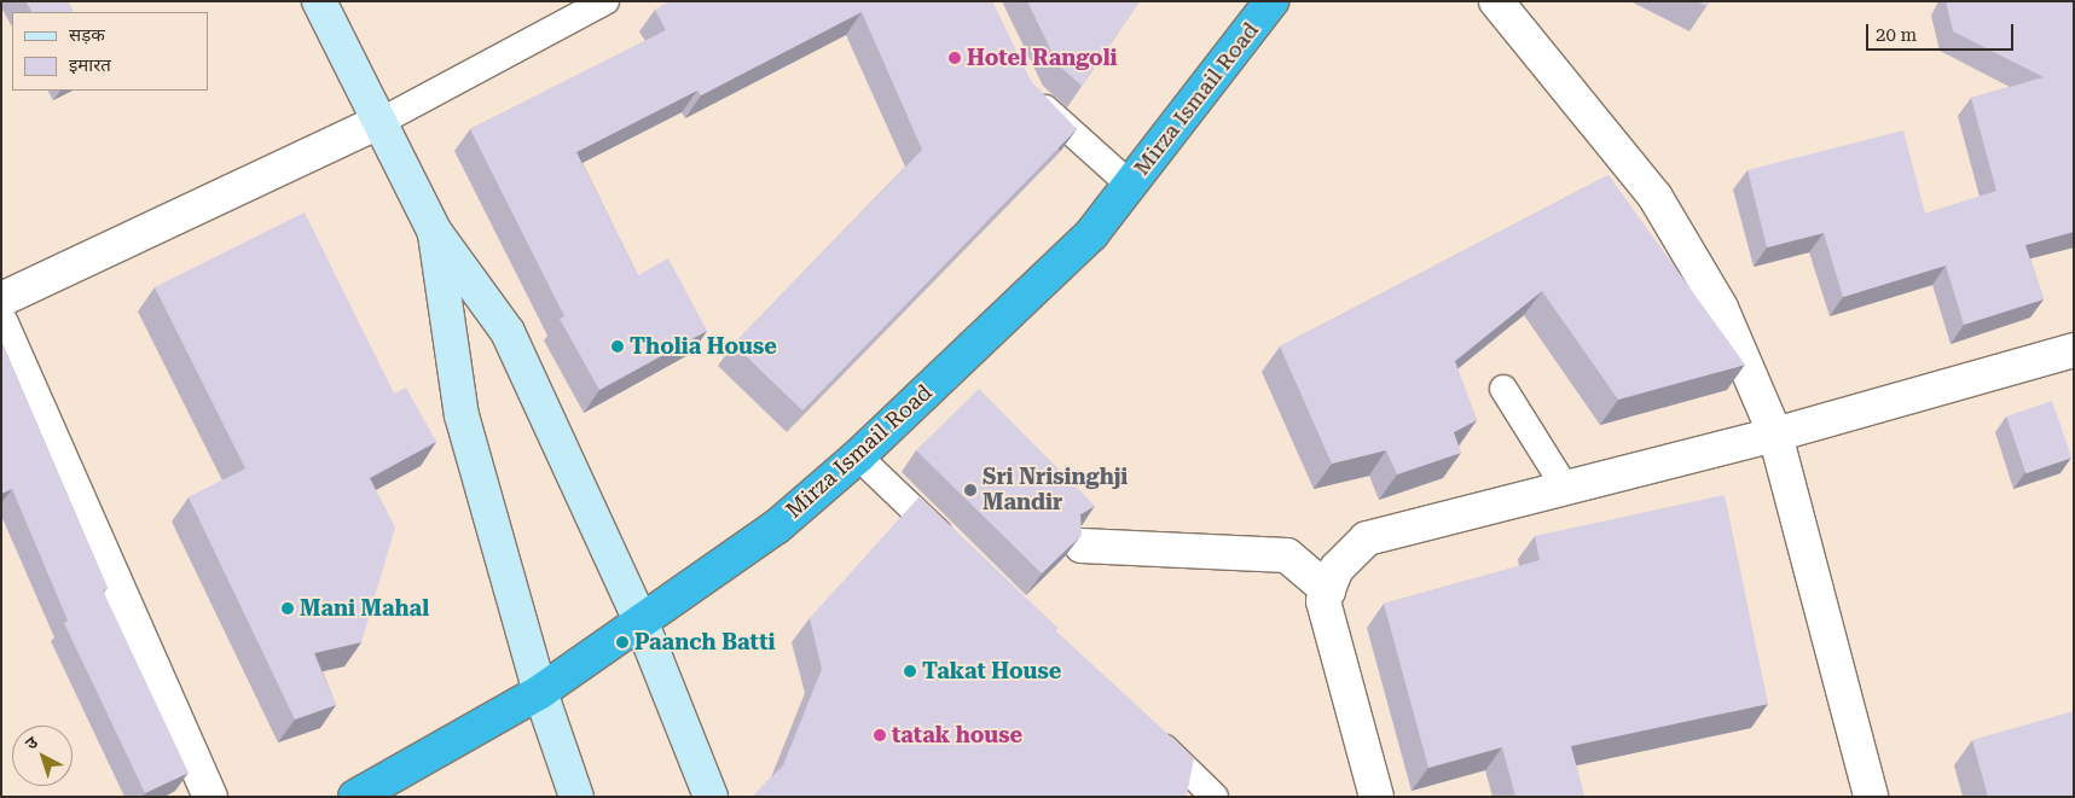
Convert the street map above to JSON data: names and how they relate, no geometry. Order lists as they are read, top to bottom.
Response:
{
  "streets": {
    "highway": ["Mirza Ismail Road"]
  },
  "places": [
    "Hotel Rangoli",
    "Tholia House",
    "Sri Nrisinghji Mandir",
    "Mani Mahal",
    "Paanch Batti",
    "Takat House",
    "tatak house"
  ],
  "legend": ["सड़क", "इमारत"],
  "scale_bar": "20 m",
  "north": "top left"
}
